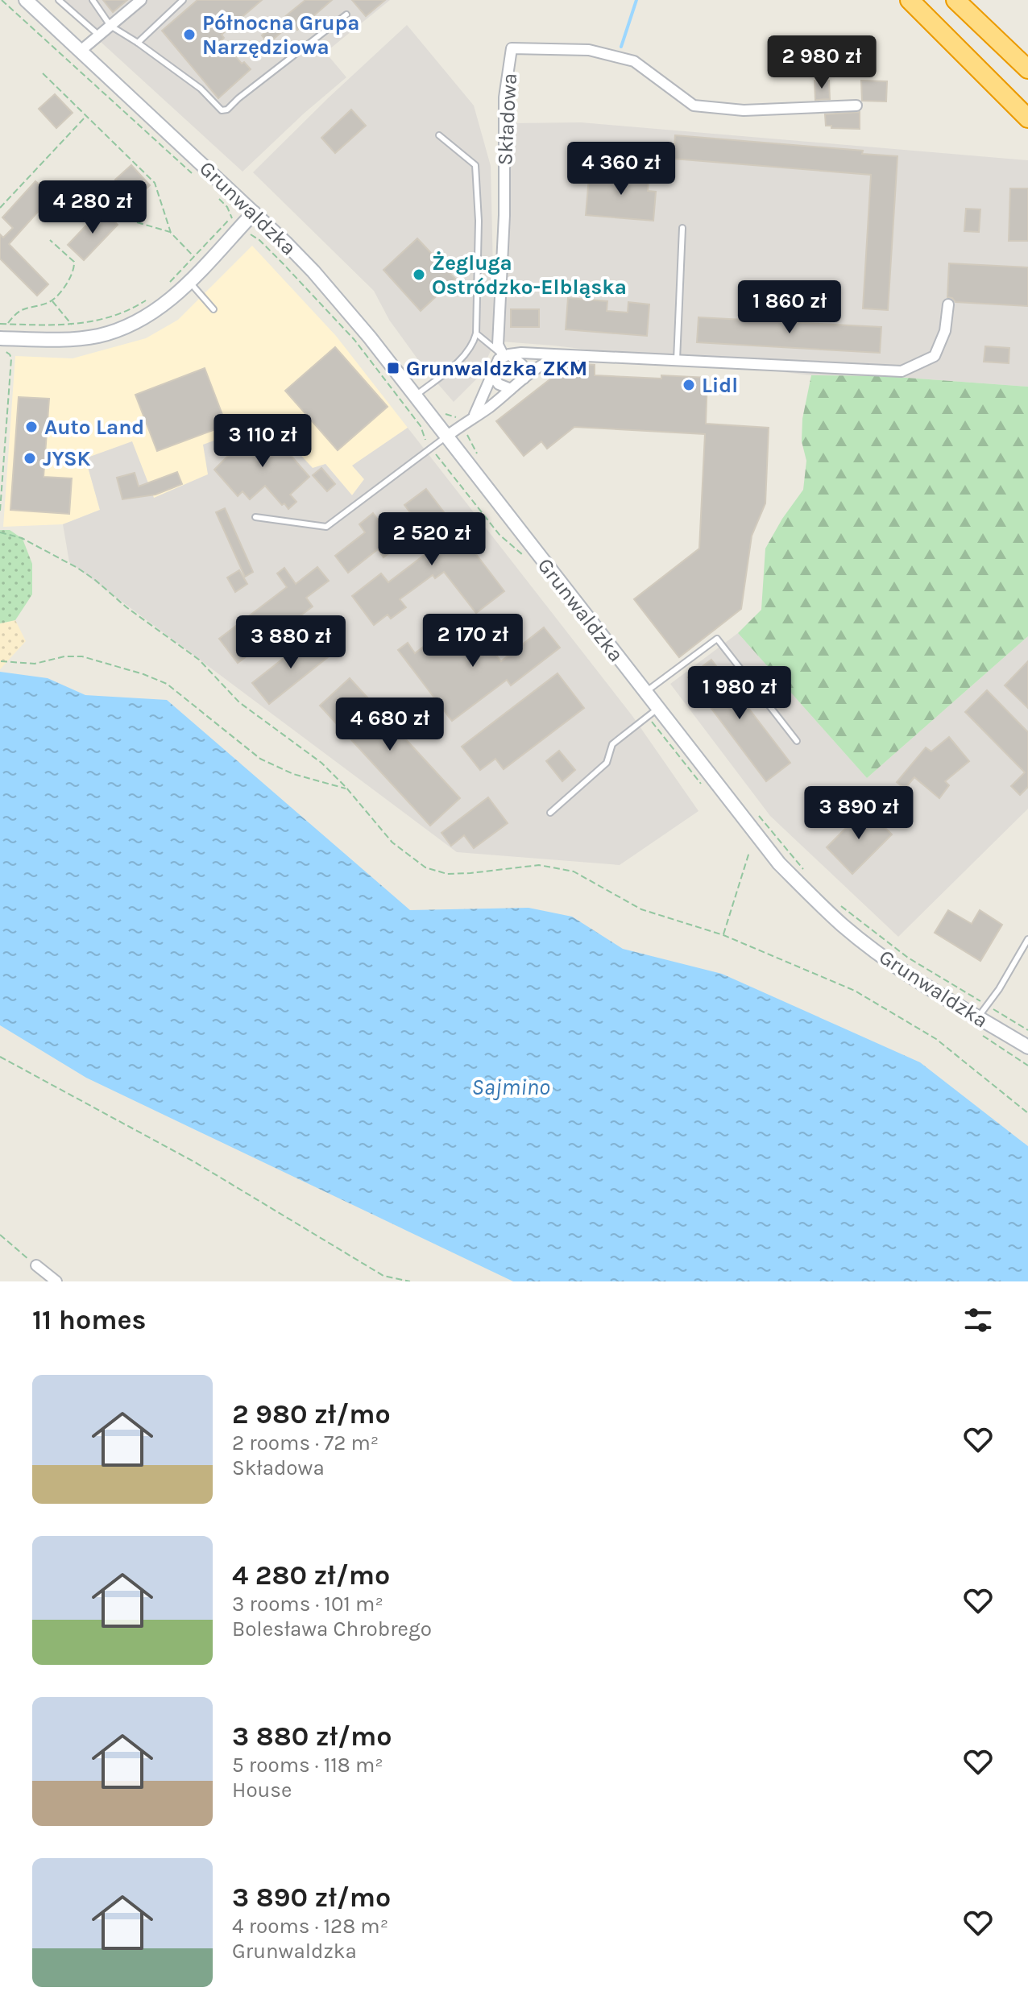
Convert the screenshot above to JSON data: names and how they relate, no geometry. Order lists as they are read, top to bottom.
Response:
{
  "streets": {
    "main road": ["Grunwaldzka"],
    "street": ["Składowa"]
  },
  "water": ["Sajmino"],
  "places": {
    "other": [
      "Północna Grupa Narzędziowa",
      "Żegluga Ostródzko-Elbląska",
      "Lidl",
      "Auto Land",
      "JYSK"
    ],
    "transit": ["Grunwaldzka ZKM"]
  },
  "page": {
    "price": [
      "2 980 zł",
      "4 360 zł",
      "4 280 zł",
      "1 860 zł",
      "3 110 zł",
      "2 520 zł",
      "2 170 zł",
      "3 880 zł",
      "1 980 zł",
      "4 680 zł",
      "3 890 zł"
    ],
    "heading": "11 homes",
    "list": [
      {
        "name": "2 980 zł/mo",
        "note": "2 rooms · 72 m² · Składowa"
      },
      {
        "name": "4 280 zł/mo",
        "note": "3 rooms · 101 m² · Bolesława Chrobrego"
      },
      {
        "name": "3 880 zł/mo",
        "note": "5 rooms · 118 m² · House"
      },
      {
        "name": "3 890 zł/mo",
        "note": "4 rooms · 128 m² · Grunwaldzka"
      }
    ]
  }
}
